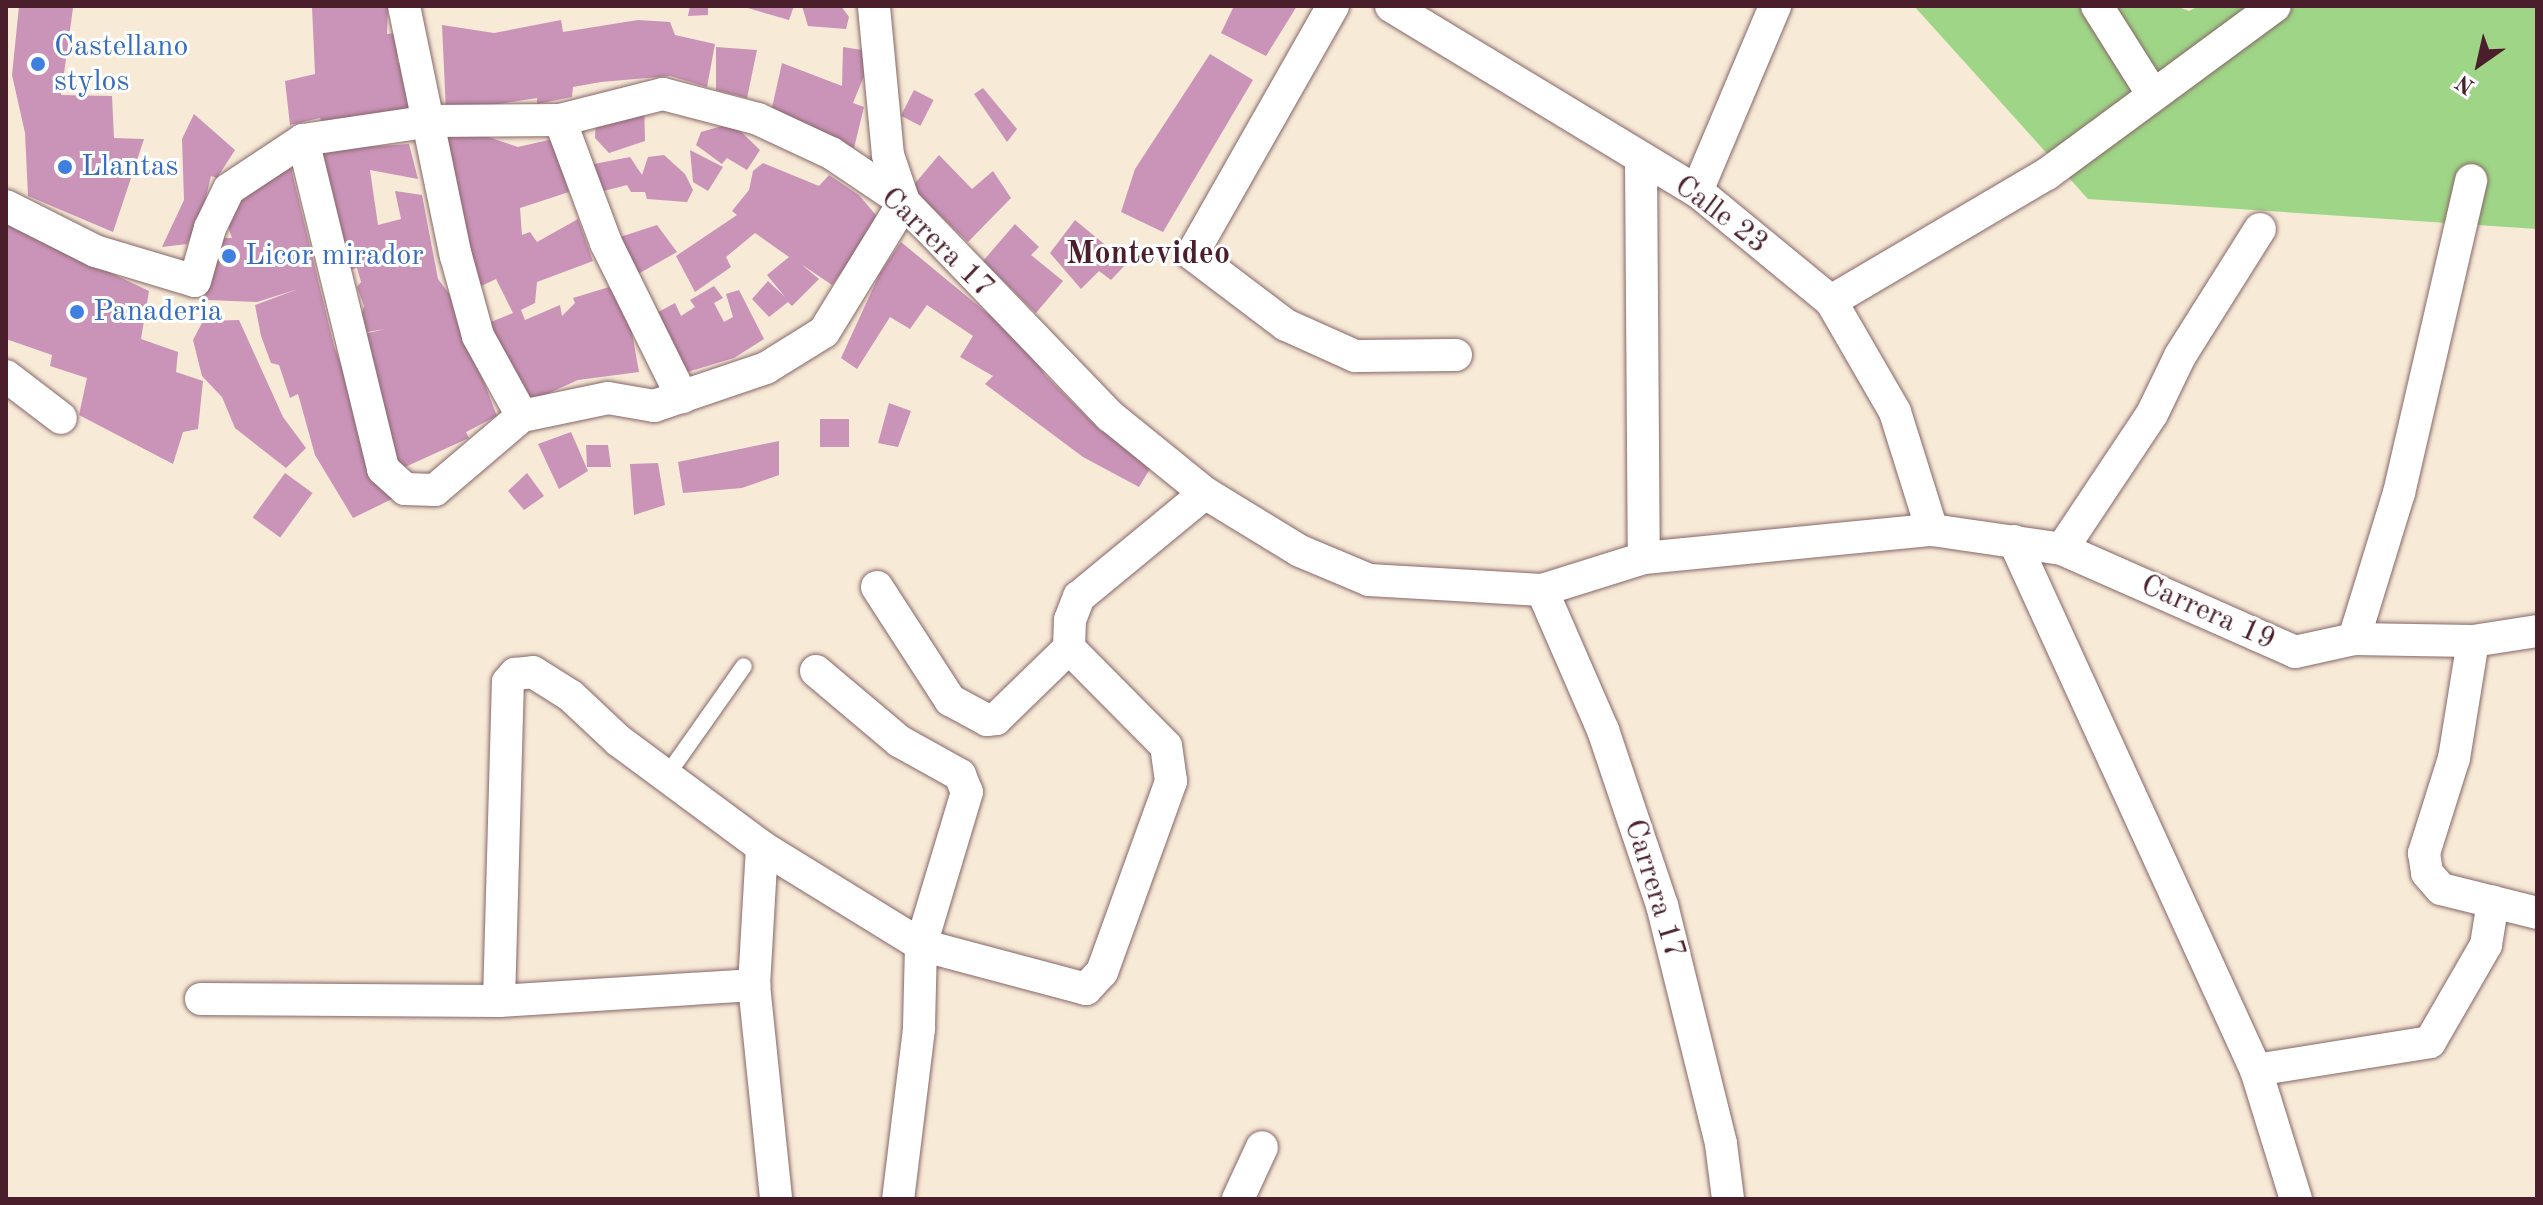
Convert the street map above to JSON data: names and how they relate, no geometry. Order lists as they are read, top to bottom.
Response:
{
  "streets": {
    "street": ["Calle 23", "Carrera 17", "Carrera 19"]
  },
  "crossings": [
    ["Calle 23", "Carrera 17"],
    ["Calle 23", "Carrera 19"],
    ["Carrera 17", "Carrera 19"]
  ],
  "districts": ["Montevideo"],
  "places": [
    "Castellano stylos",
    "Llantas",
    "Licor mirador",
    "Panaderia"
  ],
  "north": "bottom left"
}
